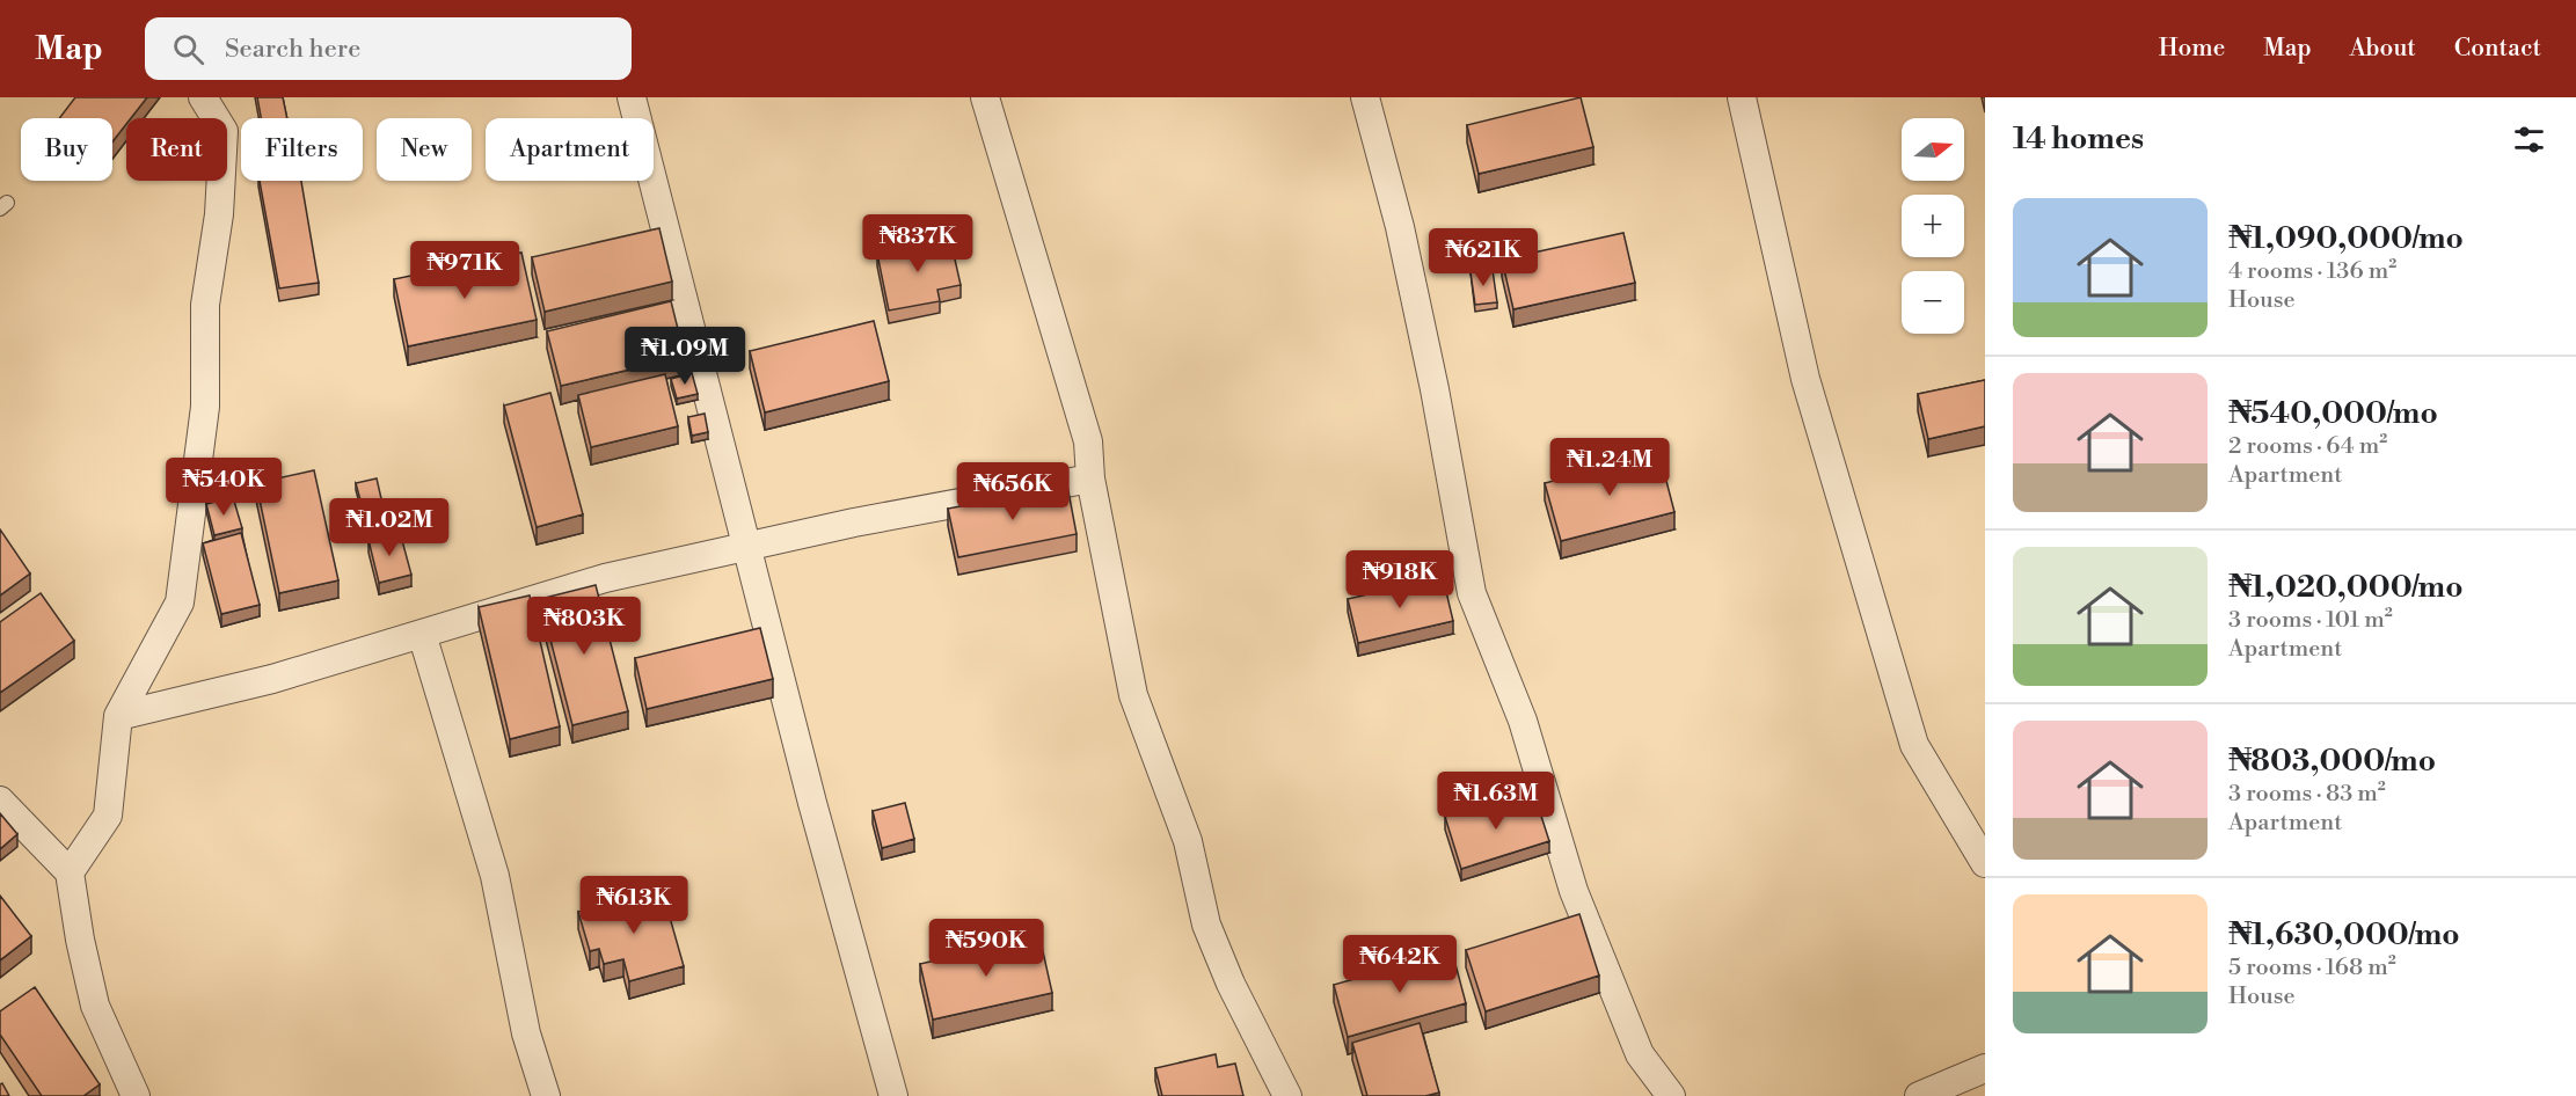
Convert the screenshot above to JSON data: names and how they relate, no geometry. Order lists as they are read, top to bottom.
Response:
{
  "north": "right",
  "page": {
    "header": "Map",
    "search": "Search here",
    "nav": [
      "Home",
      "Map",
      "About",
      "Contact"
    ],
    "heading": "14 homes",
    "map_buttons": ["+", "−"],
    "chip": [
      "Buy",
      "Rent",
      "Filters",
      "New",
      "Apartment"
    ],
    "list": [
      {
        "name": "₦1,090,000/mo",
        "note": "4 rooms · 136 m² · House"
      },
      {
        "name": "₦540,000/mo",
        "note": "2 rooms · 64 m² · Apartment"
      },
      {
        "name": "₦1,020,000/mo",
        "note": "3 rooms · 101 m² · Apartment"
      },
      {
        "name": "₦803,000/mo",
        "note": "3 rooms · 83 m² · Apartment"
      },
      {
        "name": "₦1,630,000/mo",
        "note": "5 rooms · 168 m² · House"
      }
    ],
    "price": [
      "₦837K",
      "₦621K",
      "₦971K",
      "₦1.09M",
      "₦1.24M",
      "₦540K",
      "₦656K",
      "₦1.02M",
      "₦918K",
      "₦803K",
      "₦1.63M",
      "₦613K",
      "₦590K",
      "₦642K"
    ]
  }
}
